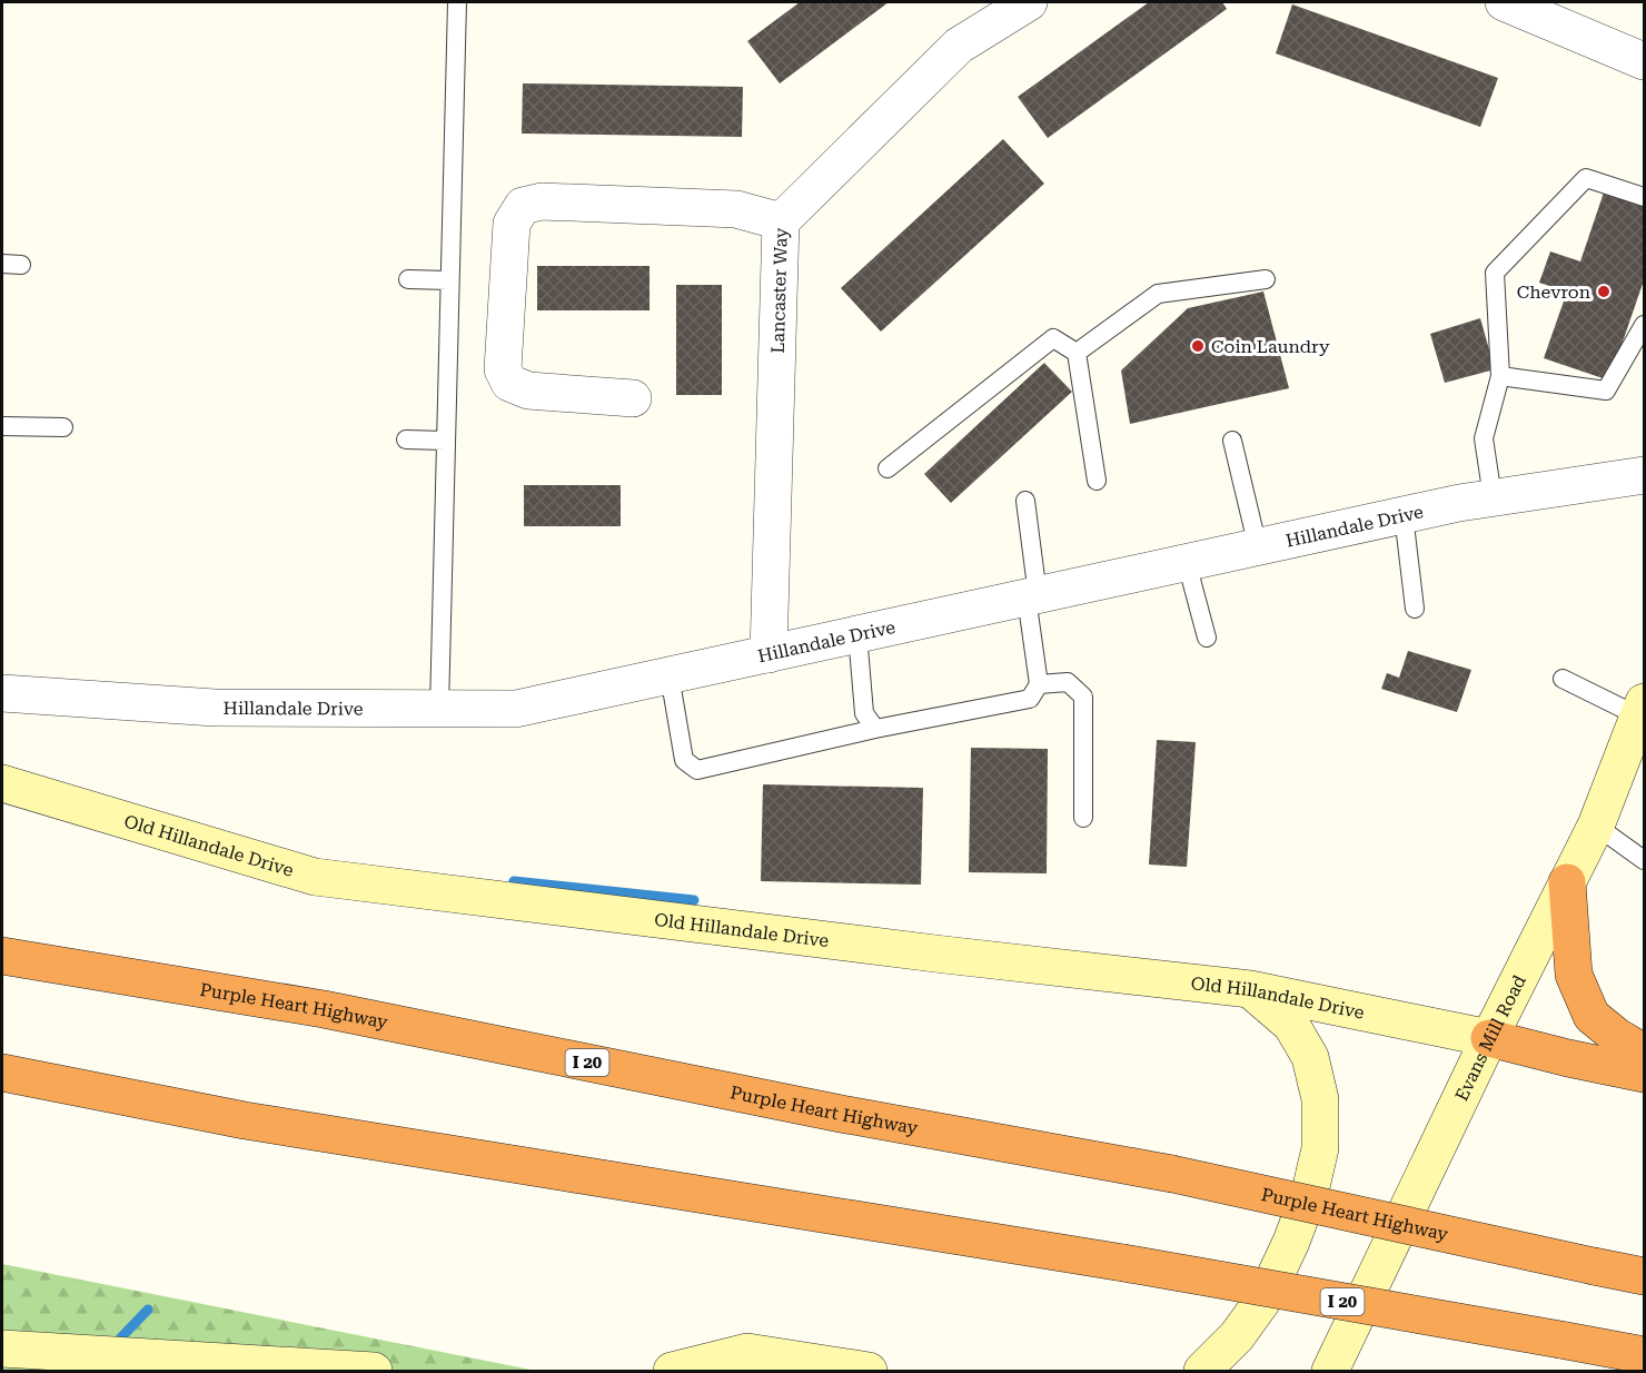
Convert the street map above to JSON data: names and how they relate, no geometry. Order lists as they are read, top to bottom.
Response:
{
  "streets": {
    "highway": ["Purple Heart Highway", "I 20"],
    "main road": ["Old Hillandale Drive", "Evans Mill Road"],
    "street": ["Lancaster Way", "Hillandale Drive"]
  },
  "crossings": [
    ["Lancaster Way", "Hillandale Drive"],
    ["Old Hillandale Drive", "Evans Mill Road"]
  ],
  "places": ["Chevron", "Coin Laundry"]
}
